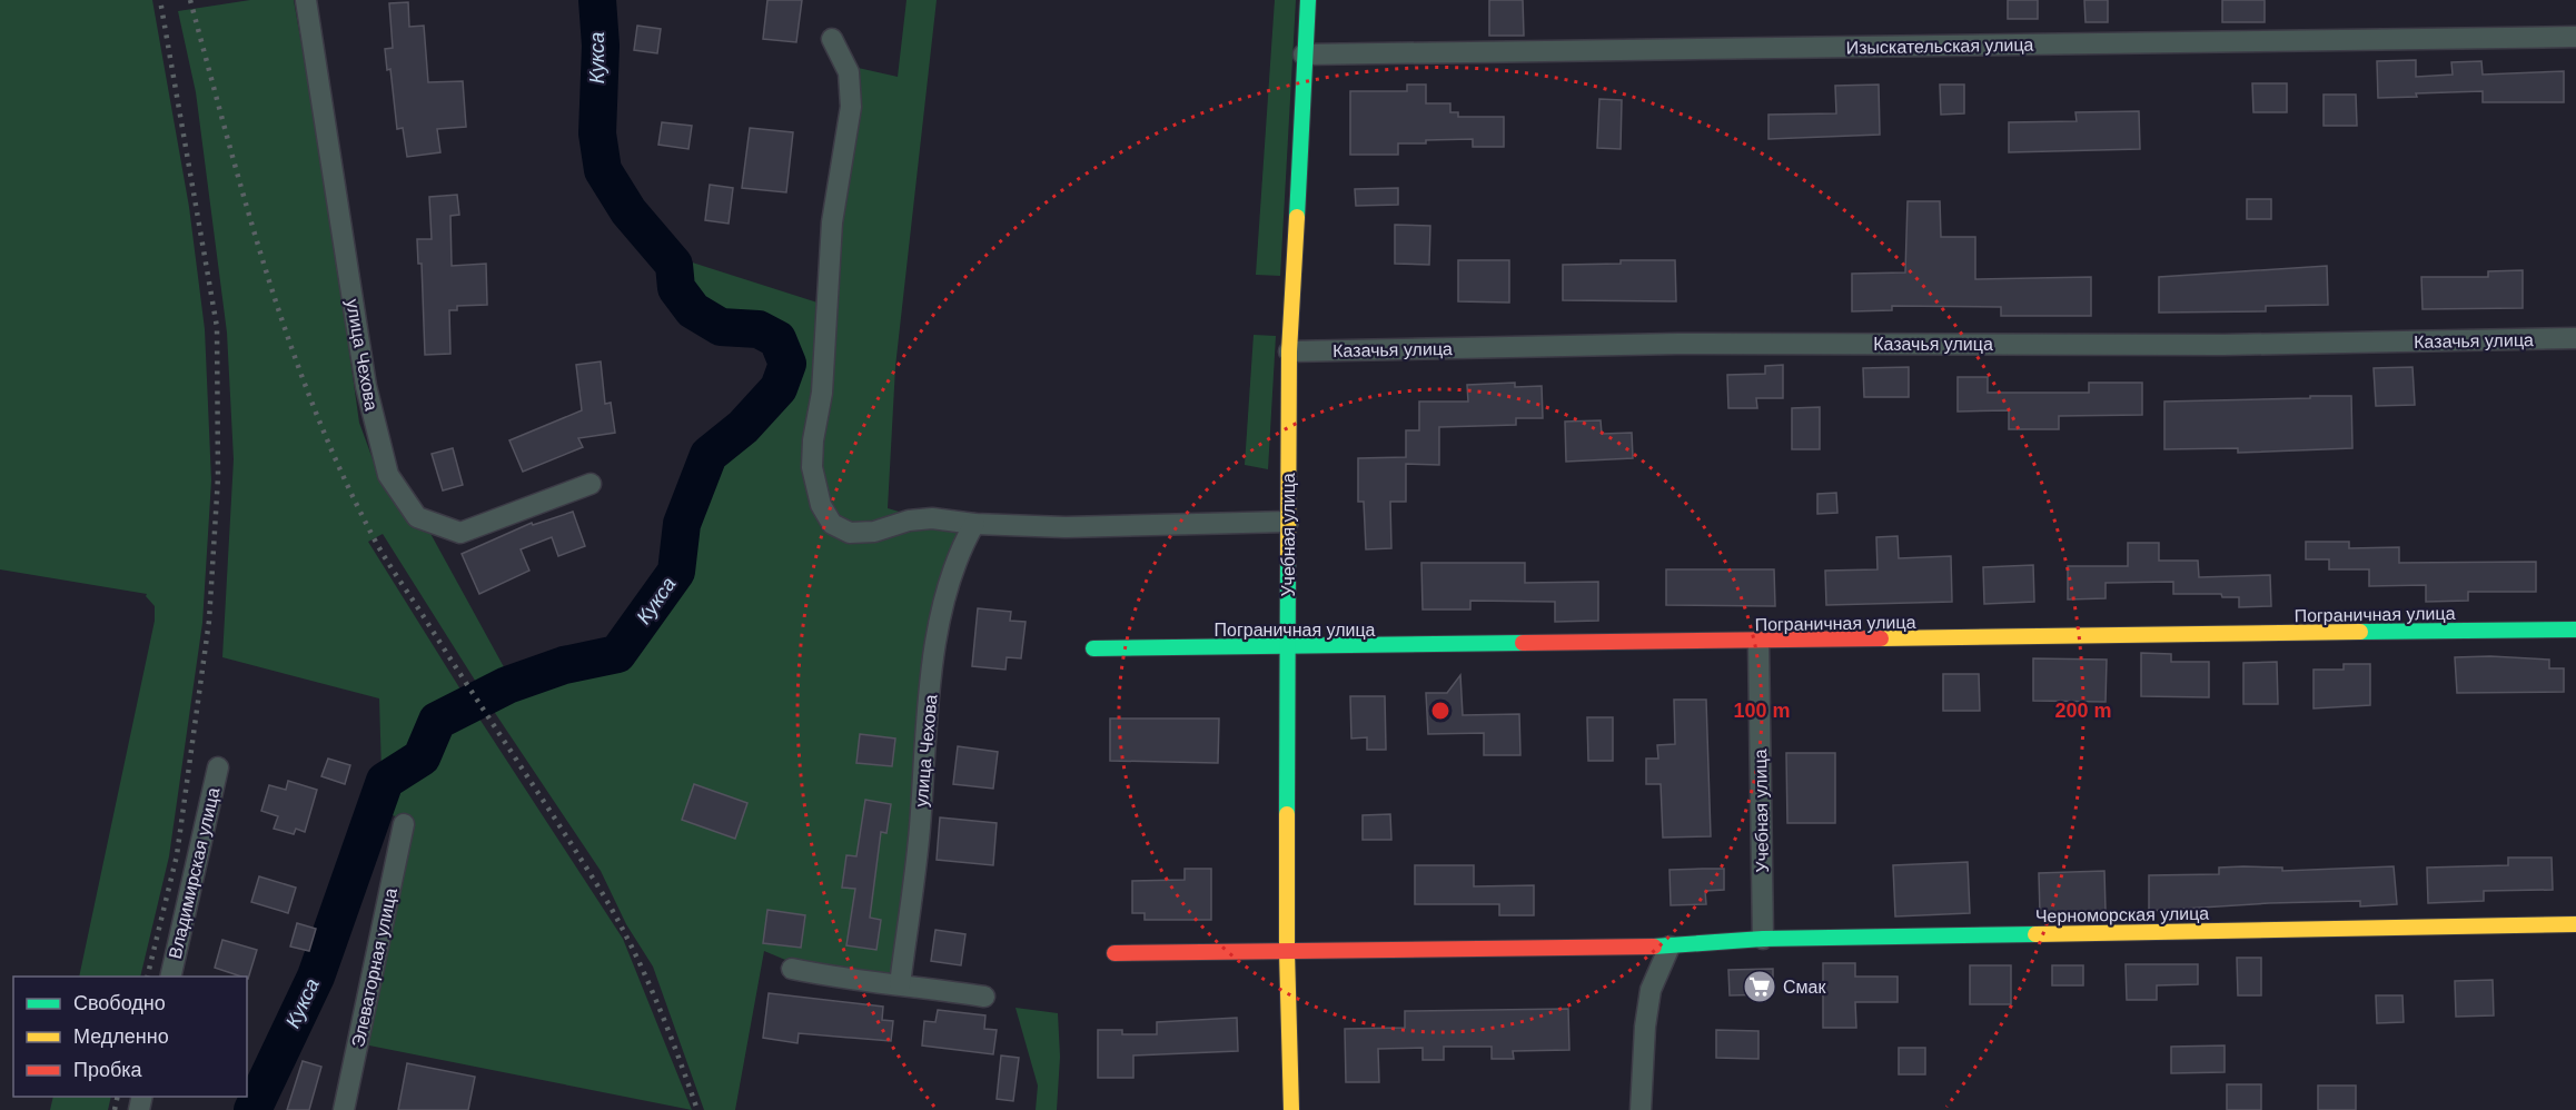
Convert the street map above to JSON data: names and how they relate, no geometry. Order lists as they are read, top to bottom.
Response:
{
  "streets": {
    "street": [
      "Изыскательская улица",
      "Казачья улица",
      "улица Чехова",
      "Учебная улица",
      "Пограничная улица",
      "Владимирская улица",
      "Черноморская улица",
      "Элеваторная улица"
    ]
  },
  "crossings": [
    ["Изыскательская улица", "Учебная улица"],
    ["Казачья улица", "Учебная улица"],
    ["Учебная улица", "Пограничная улица"],
    ["Учебная улица", "Черноморская улица"]
  ],
  "water": ["Кукса"],
  "places": {
    "supermarket": ["Смак"]
  },
  "legend": ["Свободно", "Медленно", "Пробка"],
  "rings": ["100 m", "200 m"]
}
